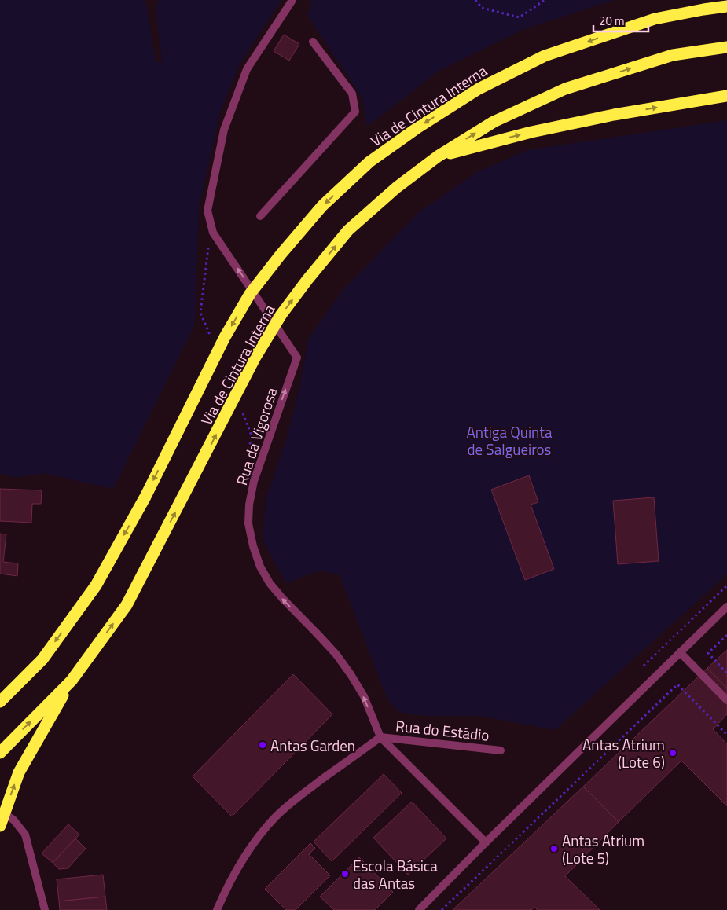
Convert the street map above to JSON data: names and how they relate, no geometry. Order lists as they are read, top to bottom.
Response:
{
  "streets": {
    "highway": ["Via de Cintura Interna"],
    "street": ["Rua da Vigorosa", "Rua do Estádio"]
  },
  "crossings": [
    ["Rua da Vigorosa", "Rua do Estádio"]
  ],
  "one_way": ["Rua da Vigorosa"],
  "parks": ["Antiga Quinta de Salgueiros"],
  "places": [
    "Antas Garden",
    "Antas Atrium (Lote 6)",
    "Antas Atrium (Lote 5)",
    "Escola Básica das Antas"
  ],
  "scale_bar": "20 m"
}
